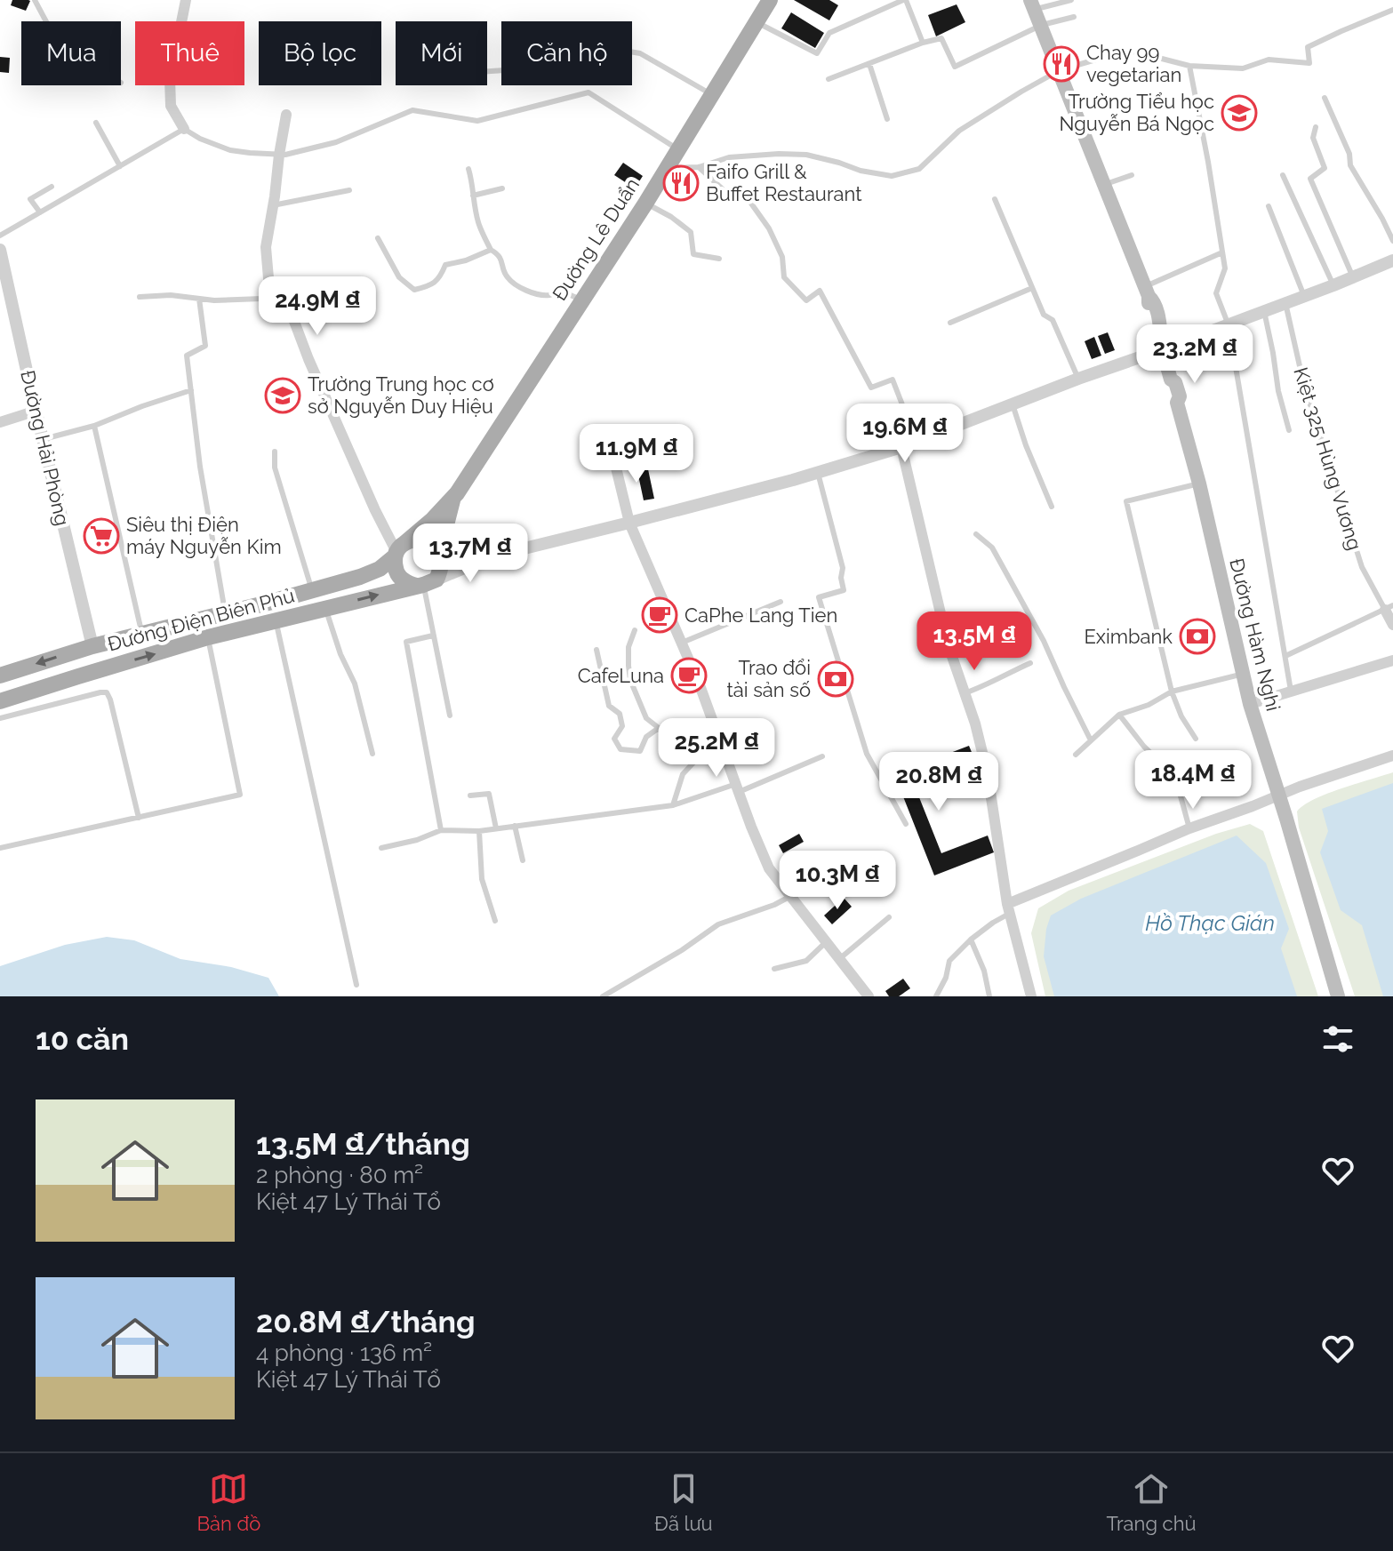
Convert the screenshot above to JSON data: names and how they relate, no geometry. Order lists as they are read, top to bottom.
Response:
{
  "streets": {
    "main road": ["Đường Lê Duẩn", "Đường Điện Biên Phủ", "Đường Hàm Nghi"],
    "street": ["Đường Hải Phòng"],
    "lane": ["Kiệt 325 Hùng Vương"]
  },
  "crossings": [
    ["Đường Lê Duẩn", "Đường Điện Biên Phủ"],
    ["Đường Hải Phòng", "Đường Điện Biên Phủ"]
  ],
  "water": ["Hồ Thạc Gián"],
  "places": {
    "restaurant": ["Chay 99 vegetarian", "Faifo Grill & Buffet Restaurant"],
    "school or university": ["Trường Tiểu học Nguyễn Bá Ngọc", "Trường Trung học cơ sở Nguyễn Duy Hiệu"],
    "supermarket": ["Siêu thị Điện máy Nguyễn Kim"],
    "cafe": ["CaPhe Lang Tien", "CafeLuna"],
    "bank": ["Eximbank", "Trao đổi tài sản số"]
  },
  "page": {
    "chip": [
      "Mua",
      "Thuê",
      "Bộ lọc",
      "Mới",
      "Căn hộ"
    ],
    "price": [
      "24.9M ₫",
      "23.2M ₫",
      "19.6M ₫",
      "11.9M ₫",
      "13.7M ₫",
      "13.5M ₫",
      "25.2M ₫",
      "18.4M ₫",
      "20.8M ₫",
      "10.3M ₫"
    ],
    "heading": "10 căn",
    "list": [
      {
        "name": "13.5M ₫/tháng",
        "note": "2 phòng · 80 m² · Kiệt 47 Lý Thái Tổ"
      },
      {
        "name": "20.8M ₫/tháng",
        "note": "4 phòng · 136 m² · Kiệt 47 Lý Thái Tổ"
      }
    ],
    "tabs": ["Bản đồ", "Đã lưu", "Trang chủ"]
  }
}
